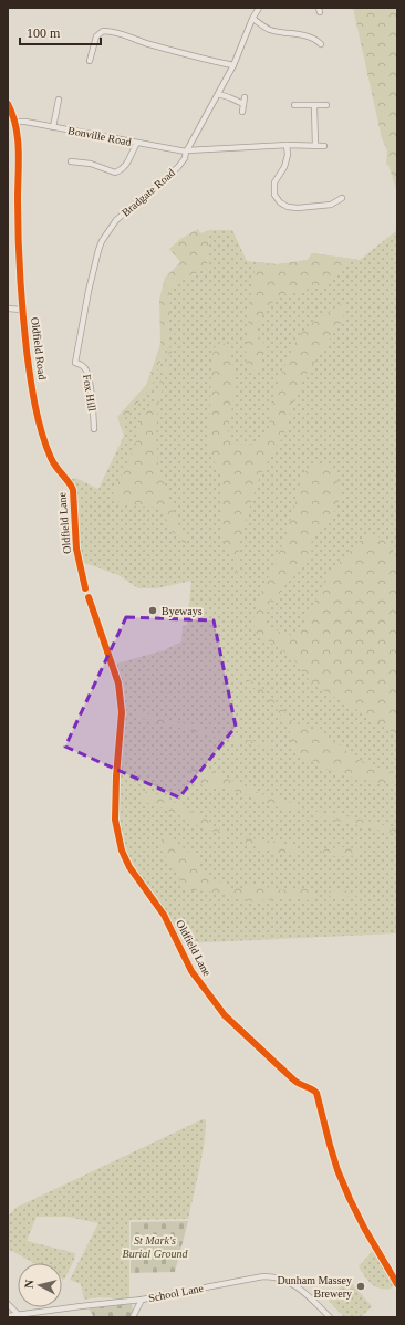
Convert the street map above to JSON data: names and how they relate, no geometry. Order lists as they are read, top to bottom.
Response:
{
  "streets": {
    "street": [
      "Bonville Road",
      "Bradgate Road",
      "Oldfield Road",
      "Fox Hill",
      "Oldfield Lane",
      "School Lane"
    ]
  },
  "crossings": [
    ["Bonville Road", "Bradgate Road"],
    ["Bonville Road", "Oldfield Road"],
    ["Bradgate Road", "Fox Hill"],
    ["Oldfield Road", "Oldfield Lane"]
  ],
  "parks": ["St Mark's Burial Ground"],
  "places": ["Byeways", "Dunham Massey Brewery"],
  "scale_bar": "100 m",
  "north": "left"
}
